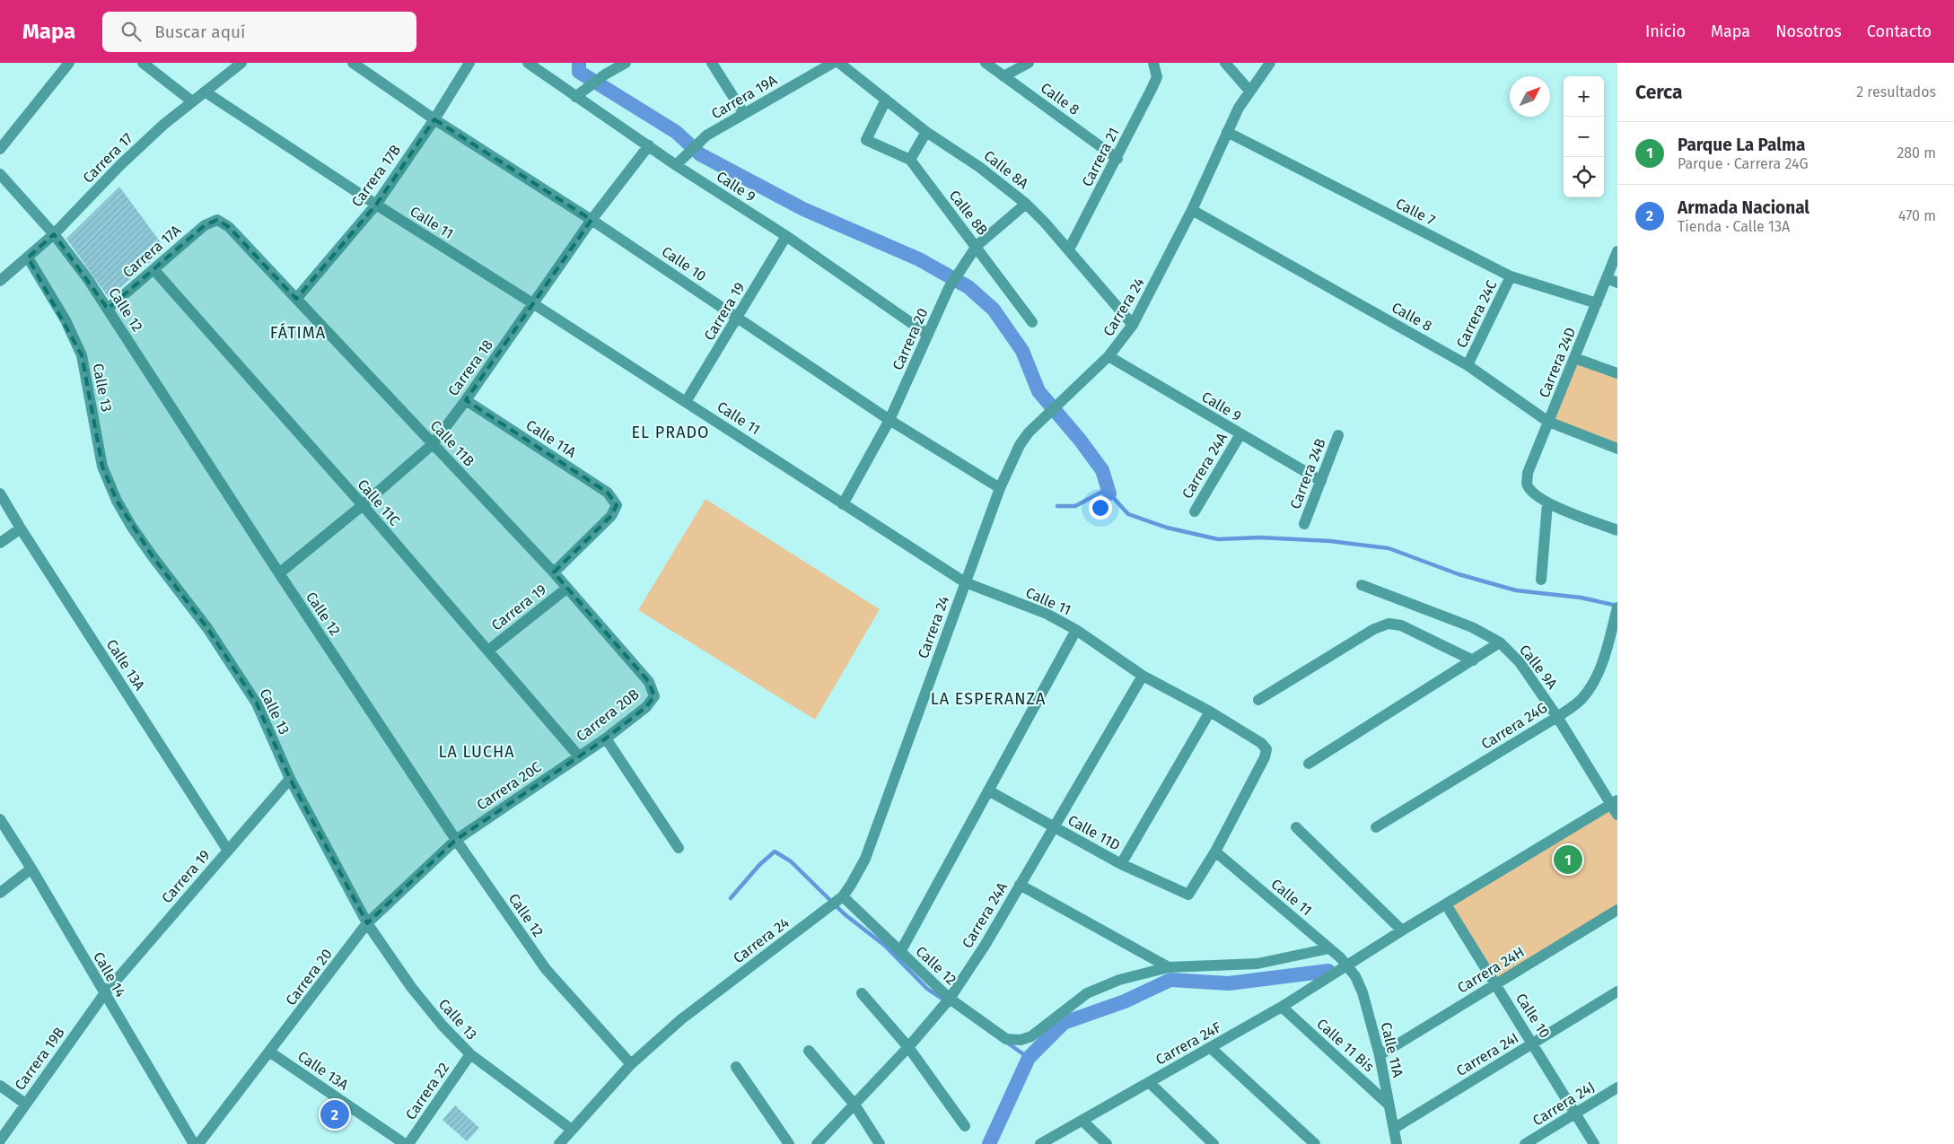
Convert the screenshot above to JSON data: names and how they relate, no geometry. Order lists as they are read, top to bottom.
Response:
{
  "streets": {
    "street": [
      "Carrera 19A",
      "Calle 8",
      "Carrera 21",
      "Carrera 17",
      "Calle 8A",
      "Carrera 17B",
      "Calle 9",
      "Calle 7",
      "Calle 8B",
      "Calle 11",
      "Carrera 17A",
      "Calle 10",
      "Carrera 24",
      "Calle 12",
      "Carrera 19",
      "Carrera 24C",
      "Carrera 20",
      "Carrera 24D",
      "Carrera 18",
      "Calle 13",
      "Calle 11A",
      "Calle 11B",
      "Carrera 24A",
      "Carrera 24B",
      "Calle 11C",
      "Calle 13A",
      "Calle 9A",
      "Carrera 20B",
      "Carrera 24G",
      "Carrera 20C",
      "Calle 11D",
      "Carrera 24H",
      "Calle 14",
      "Carrera 24F",
      "Calle 11 Bis",
      "Carrera 24I",
      "Carrera 19B",
      "Carrera 22",
      "Carrera 24J"
    ]
  },
  "crossings": [
    ["Carrera 19A", "Calle 9"],
    ["Calle 8", "Carrera 21"],
    ["Calle 8", "Carrera 24"],
    ["Calle 8", "Carrera 24C"],
    ["Calle 8", "Carrera 24D"],
    ["Carrera 21", "Calle 8A"],
    ["Carrera 17", "Calle 11"],
    ["Carrera 17", "Calle 12"],
    ["Carrera 17", "Calle 13"],
    ["Calle 8A", "Calle 8B"],
    ["Calle 8A", "Carrera 24"],
    ["Calle 8A", "Carrera 20"],
    ["Carrera 17B", "Calle 11"],
    ["Carrera 17B", "Calle 10"],
    ["Carrera 17B", "Calle 11B"],
    ["Calle 9", "Carrera 24"],
    ["Calle 9", "Carrera 19"],
    ["Calle 9", "Carrera 20"],
    ["Calle 9", "Carrera 18"],
    ["Calle 9", "Carrera 24A"],
    ["Calle 9", "Carrera 24B"],
    ["Calle 7", "Carrera 24"],
    ["Calle 7", "Carrera 24C"],
    ["Calle 7", "Carrera 24D"],
    ["Calle 8B", "Carrera 20"],
    ["Calle 11", "Carrera 24"],
    ["Calle 11", "Carrera 19"],
    ["Calle 11", "Carrera 20"],
    ["Calle 11", "Carrera 18"],
    ["Calle 11", "Calle 11A"],
    ["Calle 11", "Carrera 24A"],
    ["Calle 11", "Calle 11D"],
    ["Calle 11", "Carrera 24F"],
    ["Carrera 17A", "Calle 12"],
    ["Carrera 17A", "Calle 11B"],
    ["Carrera 17A", "Calle 11C"],
    ["Calle 10", "Carrera 24"],
    ["Calle 10", "Carrera 19"],
    ["Calle 10", "Carrera 20"],
    ["Calle 10", "Carrera 18"],
    ["Calle 10", "Carrera 24H"],
    ["Calle 10", "Carrera 24I"],
    ["Calle 10", "Carrera 24J"],
    ["Carrera 24", "Calle 12"],
    ["Carrera 24", "Calle 13"],
    ["Calle 12", "Carrera 20"],
    ["Calle 12", "Carrera 18"],
    ["Calle 12", "Carrera 24A"],
    ["Calle 12", "Carrera 20C"],
    ["Carrera 19", "Calle 13"],
    ["Carrera 19", "Calle 11A"],
    ["Carrera 19", "Calle 11B"],
    ["Carrera 19", "Calle 11C"],
    ["Carrera 19", "Calle 13A"],
    ["Carrera 19", "Calle 14"],
    ["Carrera 19", "Carrera 19B"],
    ["Carrera 20", "Calle 13"],
    ["Carrera 20", "Calle 13A"],
    ["Carrera 20", "Carrera 20C"],
    ["Carrera 18", "Calle 11A"],
    ["Carrera 18", "Calle 11B"],
    ["Carrera 18", "Calle 11C"],
    ["Calle 13", "Carrera 22"],
    ["Calle 11A", "Carrera 24H"],
    ["Calle 11A", "Carrera 24F"],
    ["Calle 11A", "Calle 11 Bis"],
    ["Calle 11A", "Carrera 24I"],
    ["Calle 11B", "Carrera 20B"],
    ["Carrera 24A", "Calle 11D"],
    ["Calle 11C", "Carrera 20B"],
    ["Calle 11C", "Carrera 20C"],
    ["Calle 9A", "Carrera 24G"],
    ["Carrera 20B", "Carrera 20C"],
    ["Calle 14", "Carrera 19B"],
    ["Carrera 24F", "Calle 11 Bis"]
  ],
  "districts": [
    "FÁTIMA",
    "EL PRADO",
    "LA ESPERANZA",
    "LA LUCHA"
  ],
  "north": "top right",
  "page": {
    "header": "Mapa",
    "search": "Buscar aquí",
    "nav": [
      "Inicio",
      "Mapa",
      "Nosotros",
      "Contacto"
    ],
    "heading": ["Cerca", "2 resultados"],
    "map_buttons": ["+", "−"],
    "list": [
      {
        "mark": "1",
        "name": "Parque La Palma",
        "note": "Parque · Carrera 24G",
        "value": "280 m"
      },
      {
        "mark": "2",
        "name": "Armada Nacional",
        "note": "Tienda · Calle 13A",
        "value": "470 m"
      }
    ],
    "pins": ["1", "2"]
  }
}
